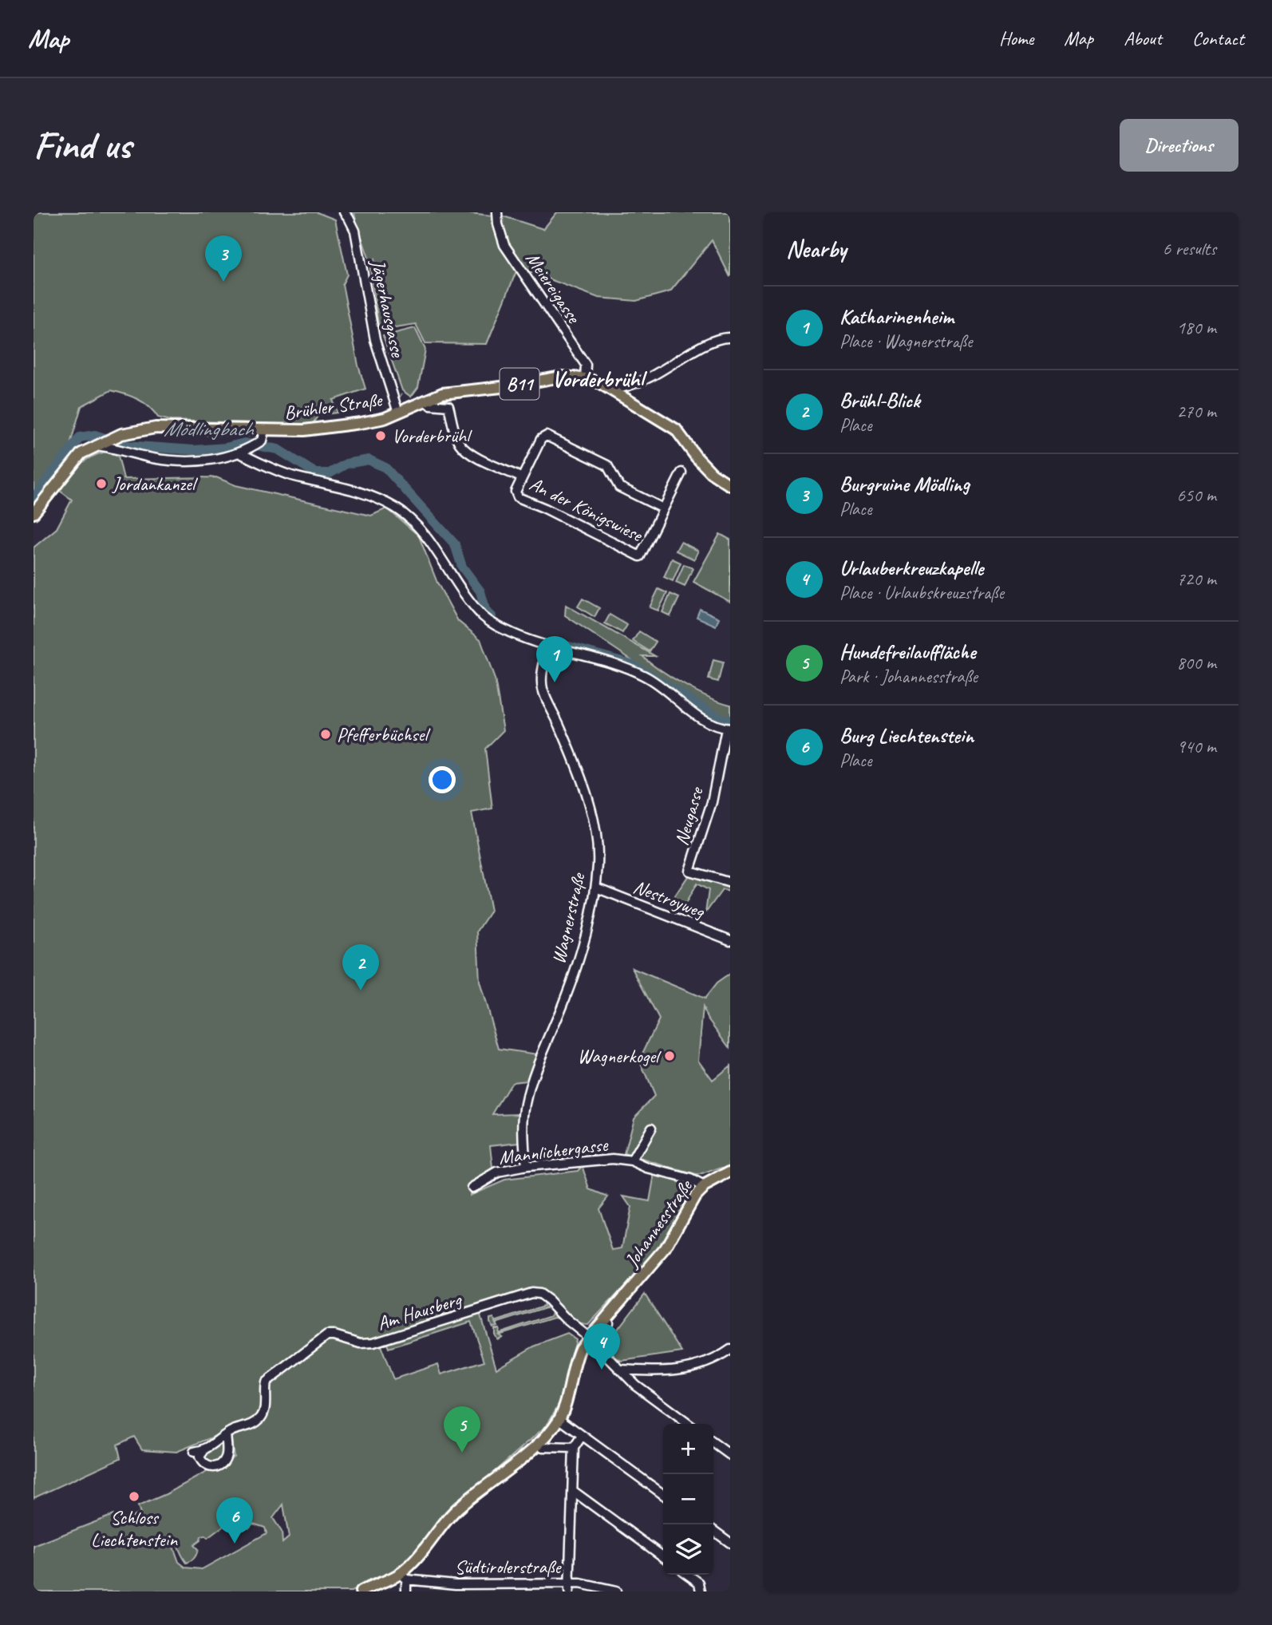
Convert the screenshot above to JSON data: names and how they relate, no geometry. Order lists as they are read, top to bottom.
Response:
{
  "streets": {
    "main road": ["B11", "Brühler Straße", "Johannesstraße"],
    "street": [
      "Meiereigasse",
      "Jägerhausgasse",
      "An der Königswiese",
      "Neugasse",
      "Nestroyweg",
      "Wagnerstraße",
      "Mannlichergasse",
      "Am Hausberg",
      "Südtirolerstraße"
    ]
  },
  "crossings": [
    ["Meiereigasse", "Brühler Straße"],
    ["Jägerhausgasse", "Brühler Straße"],
    ["Brühler Straße", "An der Königswiese"],
    ["Nestroyweg", "Wagnerstraße"],
    ["Wagnerstraße", "Mannlichergasse"],
    ["Mannlichergasse", "Johannesstraße"],
    ["Johannesstraße", "Am Hausberg"],
    ["Johannesstraße", "Südtirolerstraße"]
  ],
  "districts": ["Vorderbrühl"],
  "water": ["Mödlingbach"],
  "places": [
    "Vorderbrühl",
    "Jordankanzel",
    "Pfefferbüchsel",
    "Wagnerkogel",
    "Schloss Liechtenstein"
  ],
  "page": {
    "header": "Map",
    "nav": [
      "Home",
      "Map",
      "About",
      "Contact"
    ],
    "buttons": "Directions",
    "title": "Find us",
    "heading": ["Nearby", "6 results"],
    "pins": [
      "3",
      "1",
      "2",
      "4",
      "5",
      "6"
    ],
    "list": [
      {
        "mark": "1",
        "name": "Katharinenheim",
        "note": "Place · Wagnerstraße",
        "value": "180 m"
      },
      {
        "mark": "2",
        "name": "Brühl-Blick",
        "note": "Place",
        "value": "270 m"
      },
      {
        "mark": "3",
        "name": "Burgruine Mödling",
        "note": "Place",
        "value": "650 m"
      },
      {
        "mark": "4",
        "name": "Urlauberkreuzkapelle",
        "note": "Place · Urlaubskreuzstraße",
        "value": "720 m"
      },
      {
        "mark": "5",
        "name": "Hundefreilauffläche",
        "note": "Park · Johannesstraße",
        "value": "800 m"
      },
      {
        "mark": "6",
        "name": "Burg Liechtenstein",
        "note": "Place",
        "value": "940 m"
      }
    ],
    "map_buttons": ["+", "−"]
  }
}
